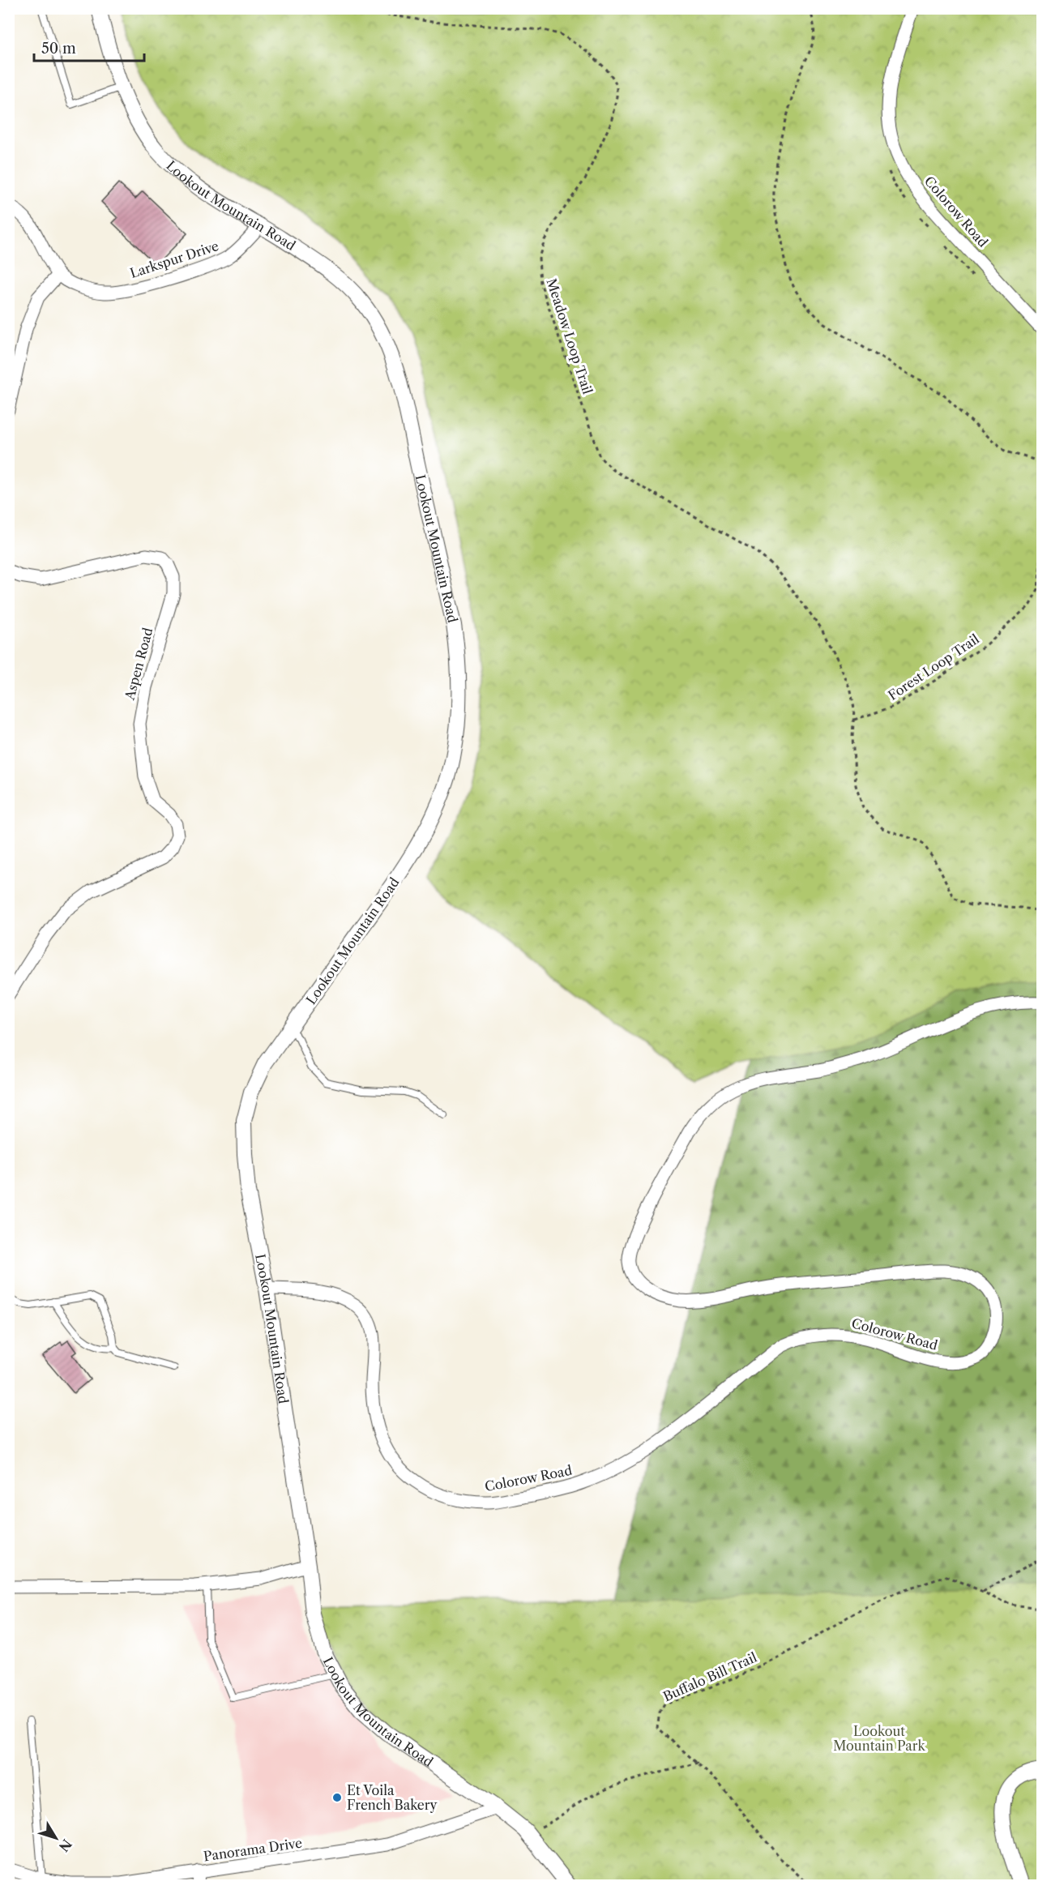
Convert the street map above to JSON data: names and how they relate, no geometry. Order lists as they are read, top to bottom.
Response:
{
  "streets": {
    "street": [
      "Lookout Mountain Road",
      "Colorow Road",
      "Larkspur Drive",
      "Aspen Road",
      "Panorama Drive"
    ],
    "path": ["Meadow Loop Trail", "Forest Loop Trail", "Buffalo Bill Trail"]
  },
  "crossings": [
    ["Lookout Mountain Road", "Colorow Road"],
    ["Lookout Mountain Road", "Larkspur Drive"],
    ["Lookout Mountain Road", "Panorama Drive"],
    ["Meadow Loop Trail", "Forest Loop Trail"]
  ],
  "parks": ["Lookout Mountain Park"],
  "places": ["Et Voila French Bakery"],
  "scale_bar": "50 m",
  "north": "bottom right"
}
